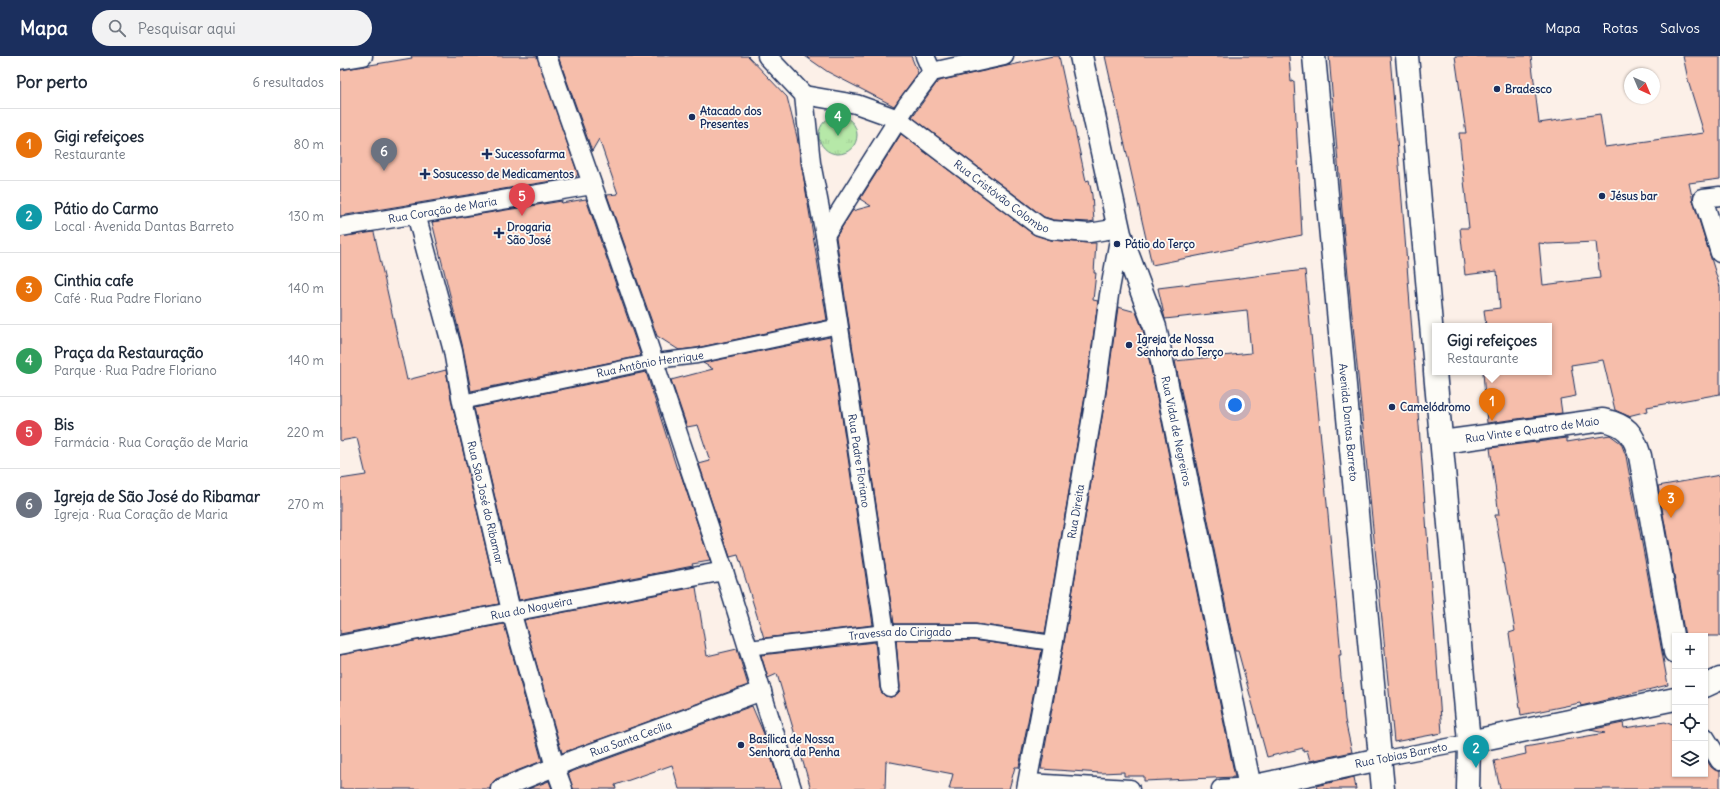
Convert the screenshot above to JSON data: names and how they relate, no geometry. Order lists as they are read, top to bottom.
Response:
{
  "streets": {
    "main road": [
      "Avenida Dantas Barreto",
      "Rua Vinte e Quatro de Maio",
      "Rua Vidal de Negreiros",
      "Rua Tobias Barreto"
    ],
    "street": [
      "Rua Cristóvão Colombo",
      "Rua Coração de Maria",
      "Rua Antônio Henrique",
      "Rua Padre Floriano",
      "Rua São José do Ribamar",
      "Rua Direita",
      "Rua do Nogueira",
      "Travessa do Cirigado",
      "Rua Santa Cecília"
    ]
  },
  "crossings": [
    ["Rua Cristóvão Colombo", "Rua Vidal de Negreiros"],
    ["Rua Cristóvão Colombo", "Rua Padre Floriano"],
    ["Rua Cristóvão Colombo", "Rua Direita"],
    ["Rua Coração de Maria", "Rua São José do Ribamar"],
    ["Rua Antônio Henrique", "Rua Padre Floriano"],
    ["Rua Antônio Henrique", "Rua São José do Ribamar"],
    ["Avenida Dantas Barreto", "Rua Tobias Barreto"],
    ["Rua Vidal de Negreiros", "Rua Direita"],
    ["Rua Vidal de Negreiros", "Rua Tobias Barreto"],
    ["Rua Padre Floriano", "Travessa do Cirigado"],
    ["Rua São José do Ribamar", "Rua do Nogueira"],
    ["Rua São José do Ribamar", "Rua Santa Cecília"],
    ["Rua Direita", "Travessa do Cirigado"]
  ],
  "places": {
    "other": [
      "Bradesco",
      "Atacado dos Presentes",
      "Jésus bar",
      "Pátio do Terço",
      "Igreja de Nossa Senhora do Terço",
      "Camelódromo",
      "Basílica de Nossa Senhora da Penha"
    ],
    "health": ["Sucessofarma", "Sosucesso de Medicamentos", "Drogaria São José"]
  },
  "north": "bottom right",
  "page": {
    "header": "Mapa",
    "search": "Pesquisar aqui",
    "nav": ["Mapa", "Rotas", "Salvos"],
    "heading": ["Por perto", "6 resultados"],
    "pins": [
      "4",
      "6",
      "5",
      "1",
      "3",
      "2"
    ],
    "list": [
      {
        "mark": "1",
        "name": "Gigi refeiçoes",
        "note": "Restaurante",
        "value": "80 m"
      },
      {
        "mark": "2",
        "name": "Pátio do Carmo",
        "note": "Local · Avenida Dantas Barreto",
        "value": "130 m"
      },
      {
        "mark": "3",
        "name": "Cinthia cafe",
        "note": "Café · Rua Padre Floriano",
        "value": "140 m"
      },
      {
        "mark": "4",
        "name": "Praça da Restauração",
        "note": "Parque · Rua Padre Floriano",
        "value": "140 m"
      },
      {
        "mark": "5",
        "name": "Bis",
        "note": "Farmácia · Rua Coração de Maria",
        "value": "220 m"
      },
      {
        "mark": "6",
        "name": "Igreja de São José do Ribamar",
        "note": "Igreja · Rua Coração de Maria",
        "value": "270 m"
      }
    ],
    "popup": ["Gigi refeiçoes", "Restaurante"],
    "map_buttons": ["+", "−"]
  }
}
